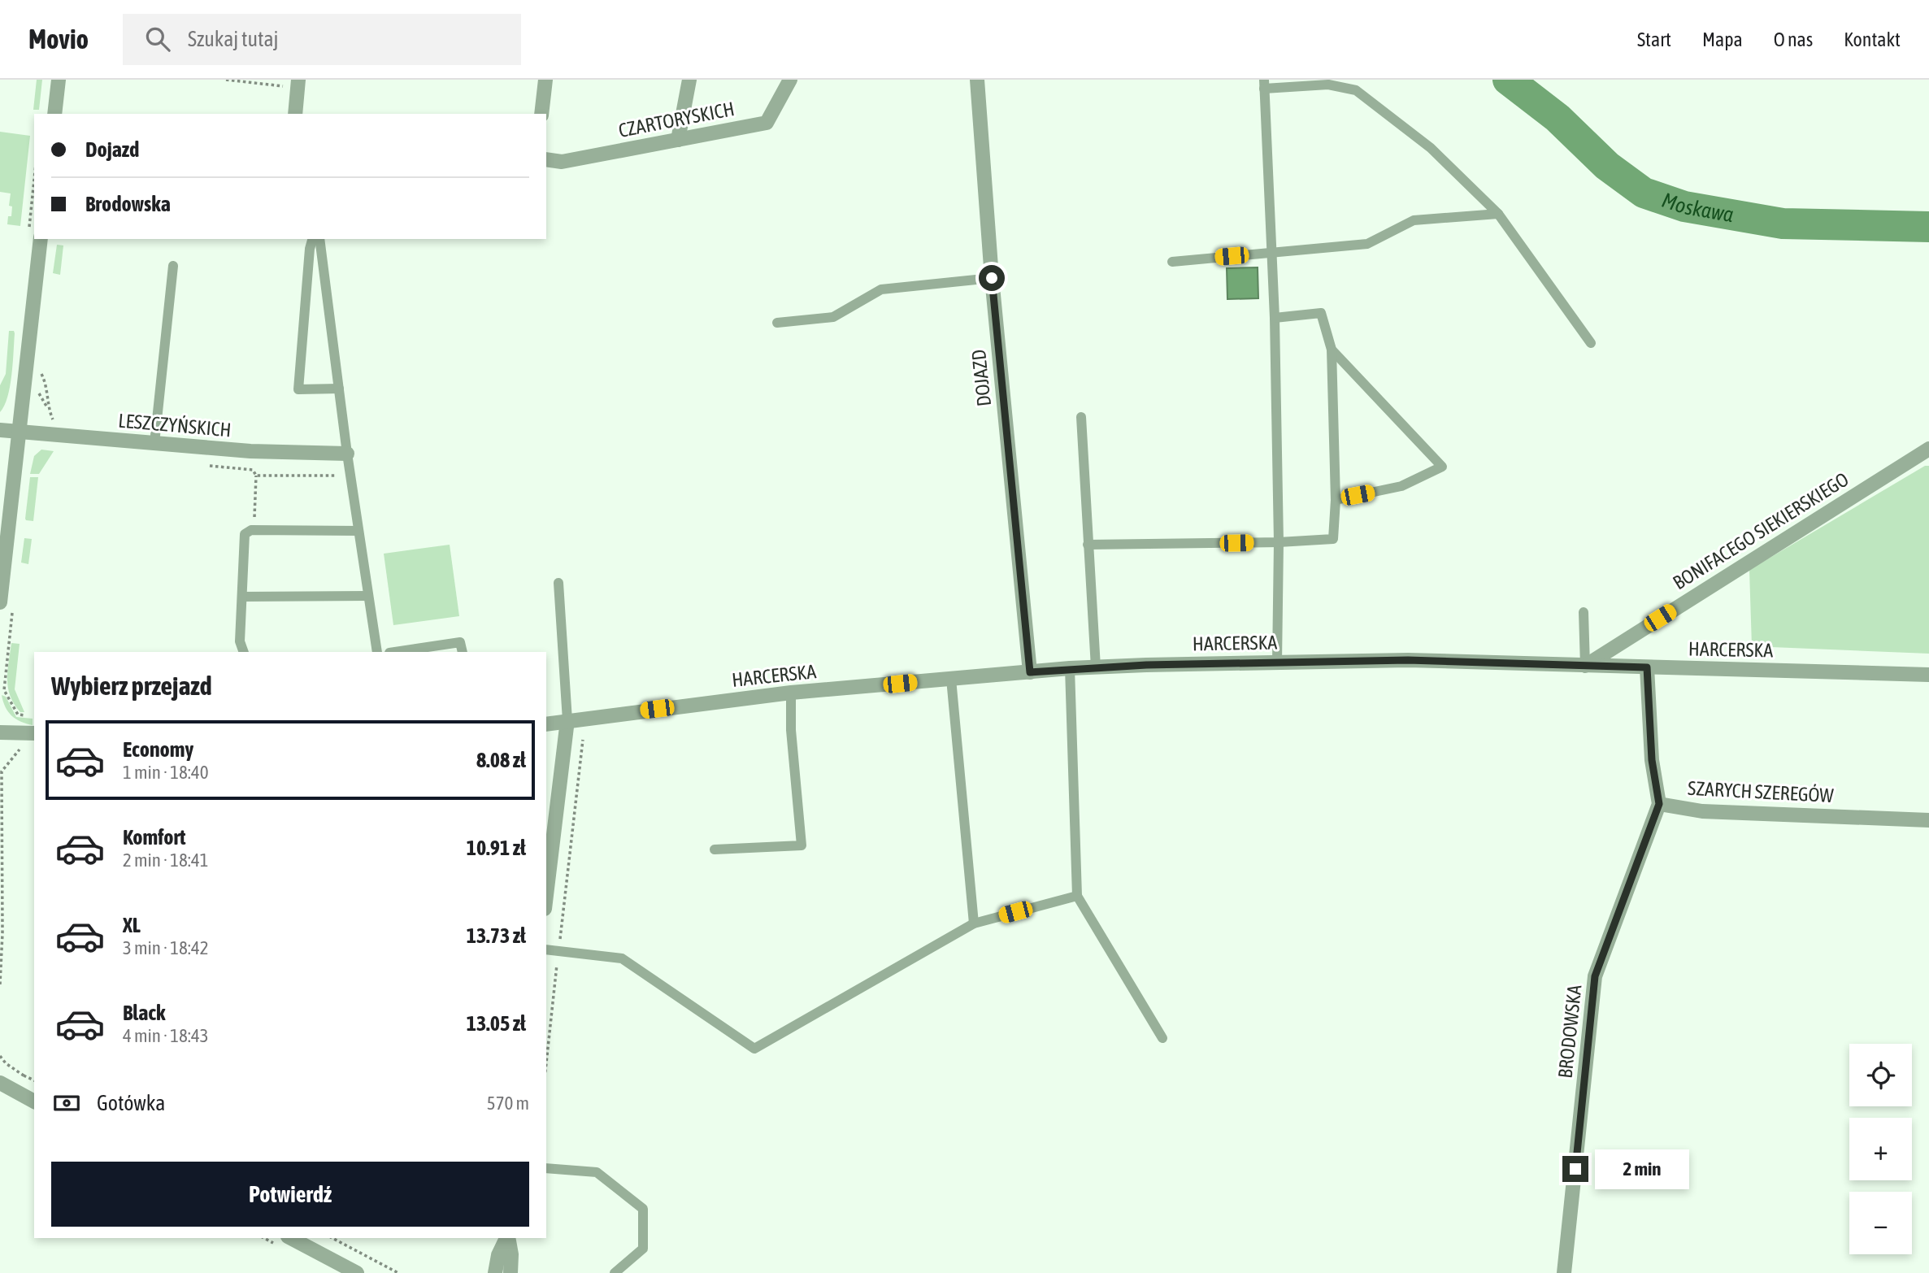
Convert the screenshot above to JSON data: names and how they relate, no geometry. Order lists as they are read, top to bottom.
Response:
{
  "streets": {
    "street": [
      "CZARTORYSKICH",
      "DOJAZD",
      "LESZCZYŃSKICH",
      "BONIFACEGO SIEKIERSKIEGO",
      "HARCERSKA",
      "SZARYCH SZEREGÓW",
      "BRODOWSKA"
    ]
  },
  "crossings": [
    ["DOJAZD", "HARCERSKA"],
    ["BONIFACEGO SIEKIERSKIEGO", "HARCERSKA"],
    ["HARCERSKA", "SZARYCH SZEREGÓW"],
    ["SZARYCH SZEREGÓW", "BRODOWSKA"]
  ],
  "water": ["Moskawa"],
  "page": {
    "header": "Movio",
    "search": "Szukaj tutaj",
    "nav": [
      "Start",
      "Mapa",
      "O nas",
      "Kontakt"
    ],
    "banner": ["Dojazd", "Brodowska"],
    "heading": "Wybierz przejazd",
    "list": [
      {
        "name": "Economy",
        "note": "1 min · 18:40",
        "value": "8.08 zł"
      },
      {
        "name": "Komfort",
        "note": "2 min · 18:41",
        "value": "10.91 zł"
      },
      {
        "name": "XL",
        "note": "3 min · 18:42",
        "value": "13.73 zł"
      },
      {
        "name": "Black",
        "note": "4 min · 18:43",
        "value": "13.05 zł"
      }
    ],
    "map_buttons": ["+", "−"],
    "pay": ["Gotówka", "570 m"],
    "bubble": "2 min",
    "buttons": "Potwierdź"
  }
}
